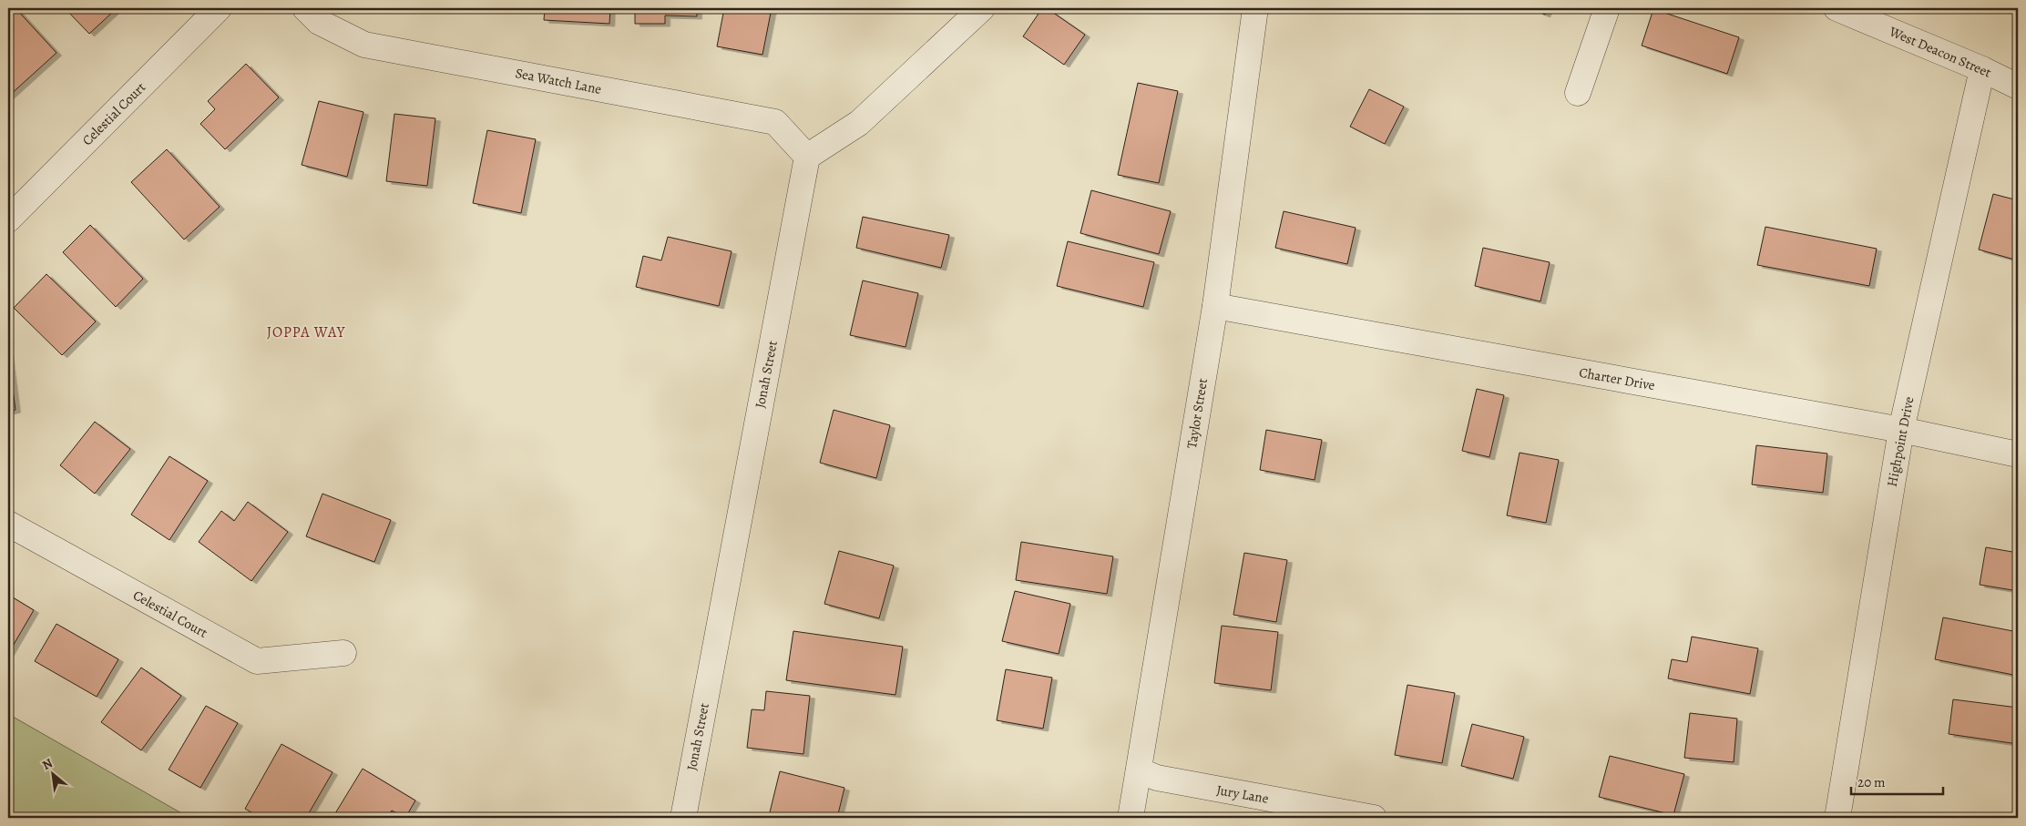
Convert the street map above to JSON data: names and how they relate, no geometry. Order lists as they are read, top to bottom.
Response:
{
  "streets": {
    "street": [
      "West Deacon Street",
      "Sea Watch Lane",
      "Celestial Court",
      "Jonah Street",
      "Charter Drive",
      "Taylor Street",
      "Highpoint Drive",
      "Jury Lane"
    ]
  },
  "crossings": [
    ["West Deacon Street", "Highpoint Drive"],
    ["Sea Watch Lane", "Jonah Street"],
    ["Charter Drive", "Taylor Street"],
    ["Charter Drive", "Highpoint Drive"],
    ["Taylor Street", "Jury Lane"]
  ],
  "districts": ["JOPPA WAY"],
  "scale_bar": "20 m",
  "north": "top left"
}
